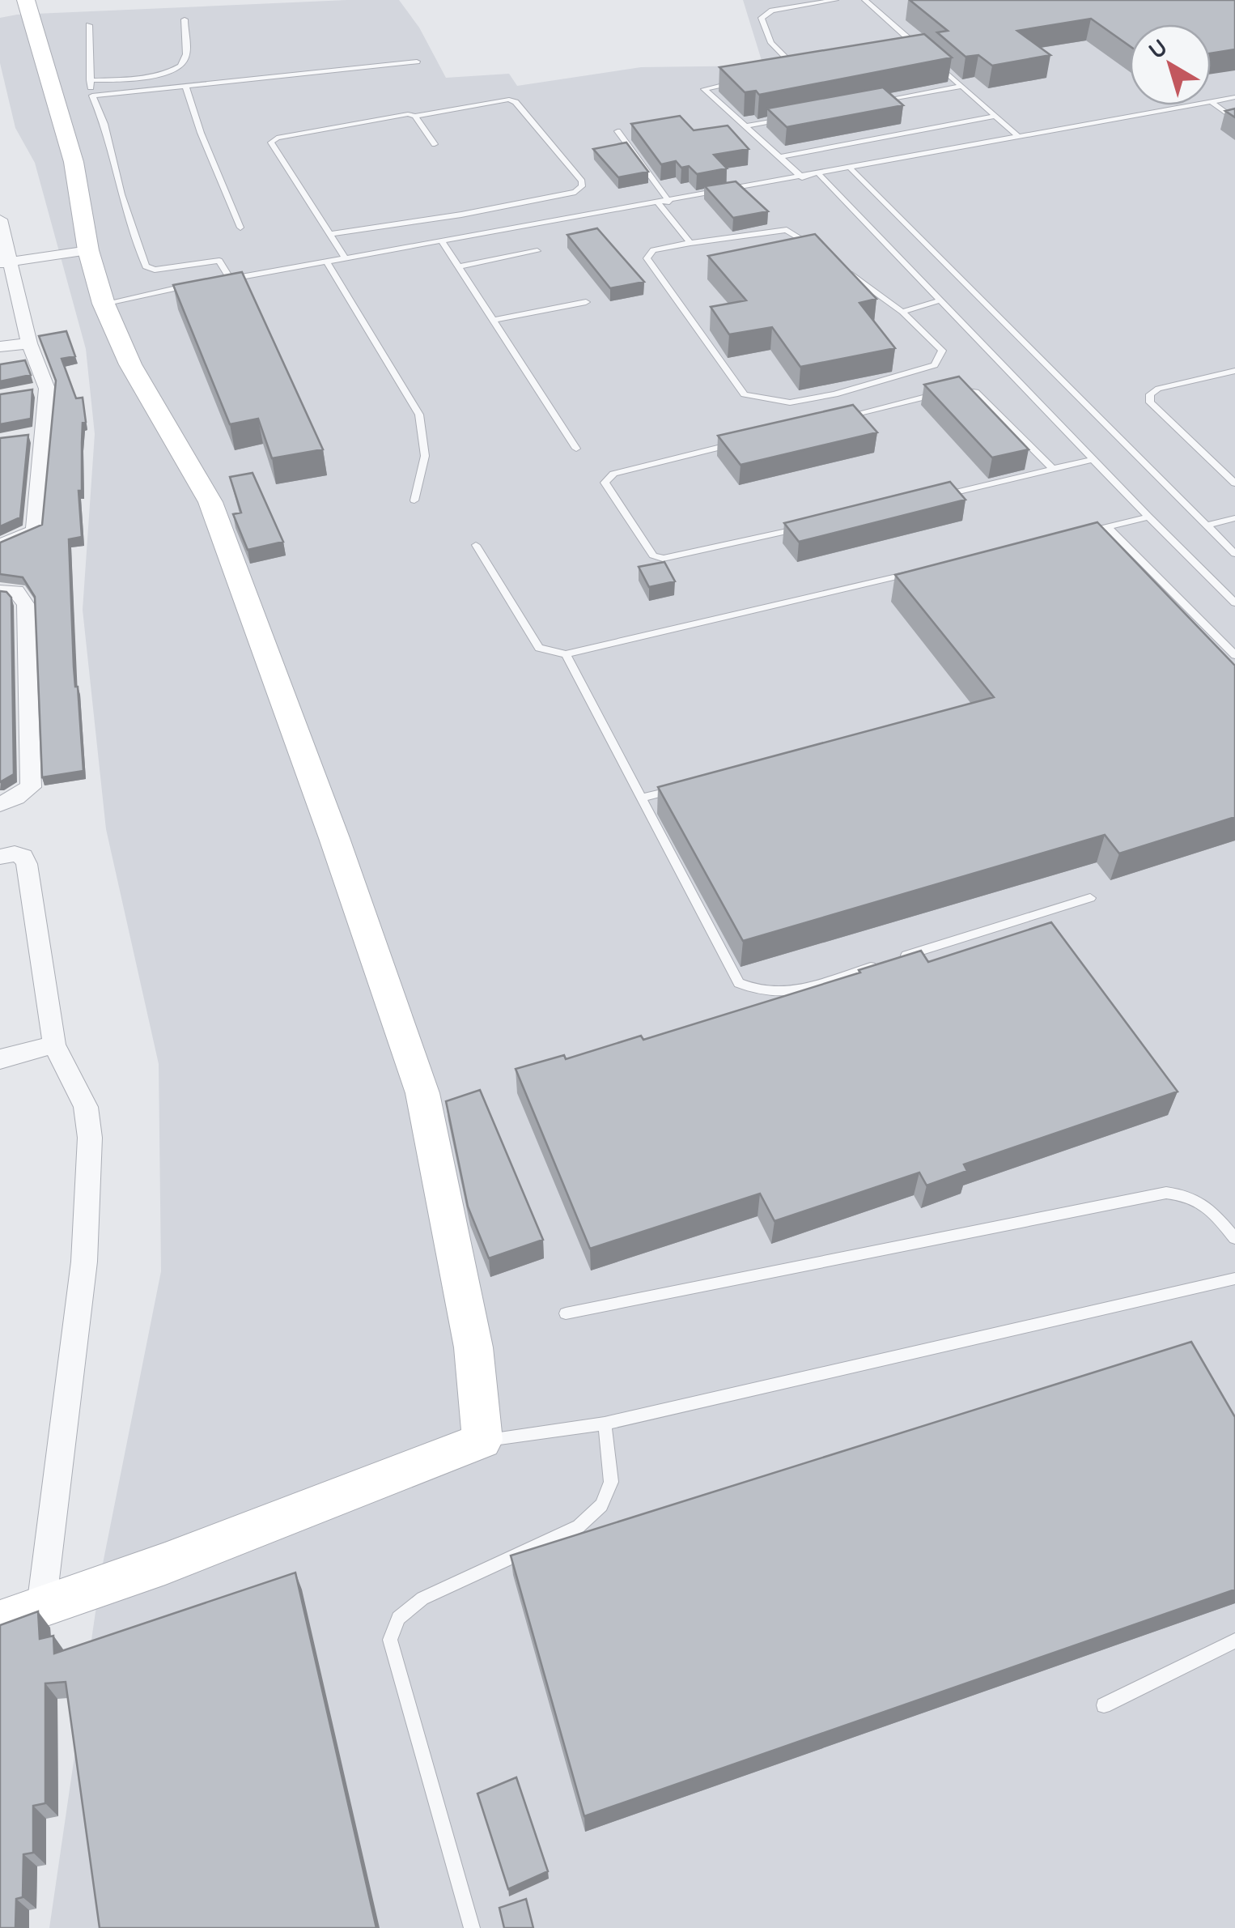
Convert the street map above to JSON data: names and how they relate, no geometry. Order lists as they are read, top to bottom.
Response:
{
  "north": "top left"
}
